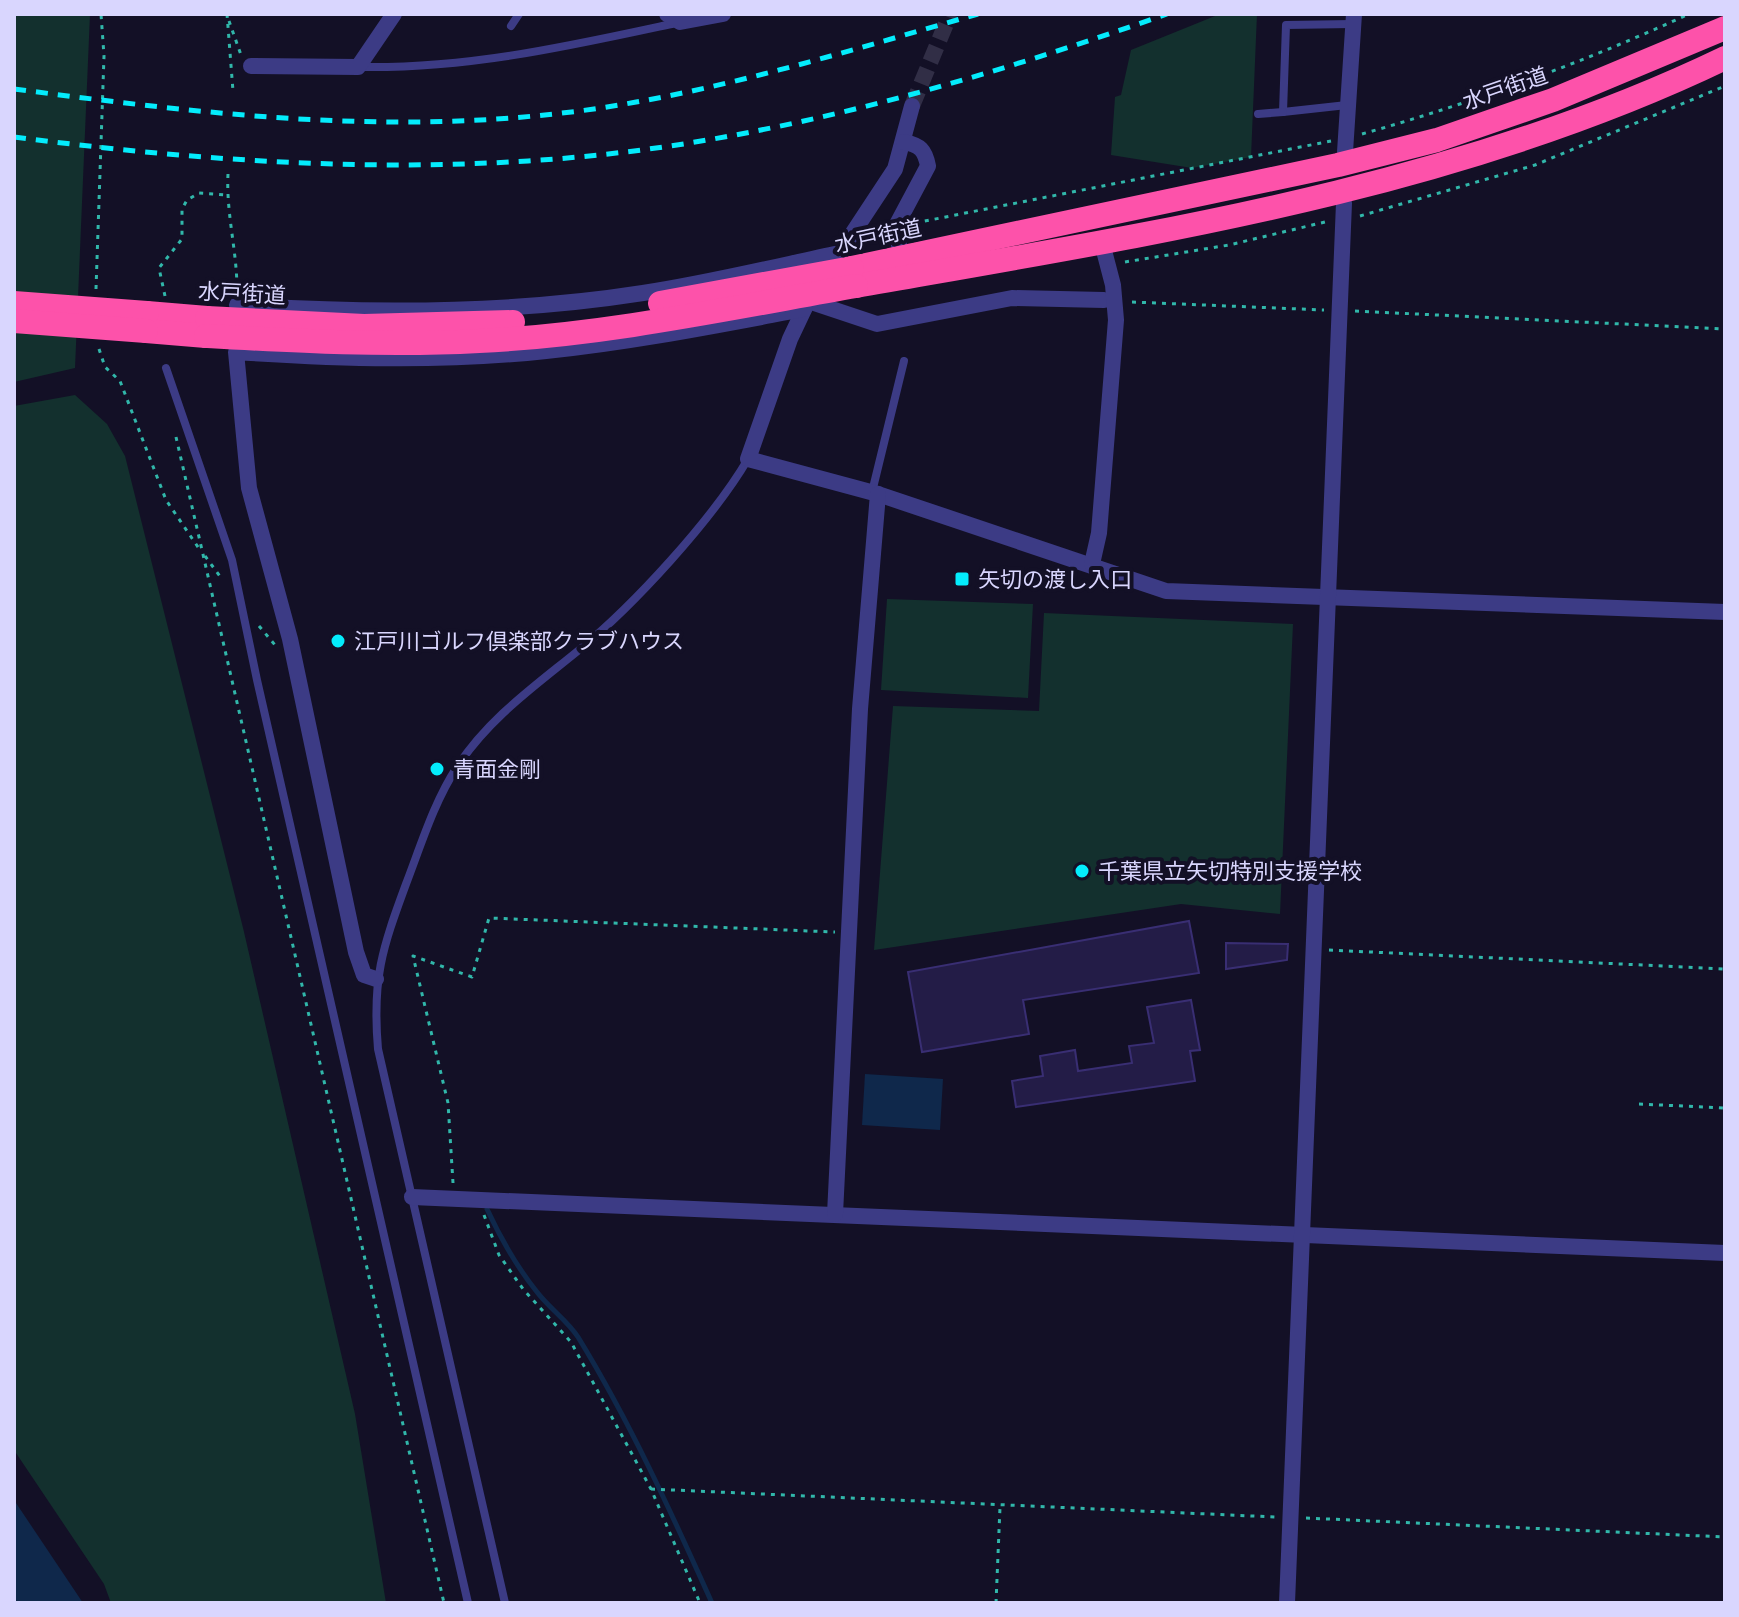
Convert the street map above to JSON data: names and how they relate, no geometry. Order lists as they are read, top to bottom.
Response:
{
  "streets": {
    "highway": ["水戸街道"]
  },
  "places": {
    "transit": ["矢切の渡し入口"],
    "other": ["江戸川ゴルフ倶楽部クラブハウス", "青面金剛", "千葉県立矢切特別支援学校"]
  }
}
